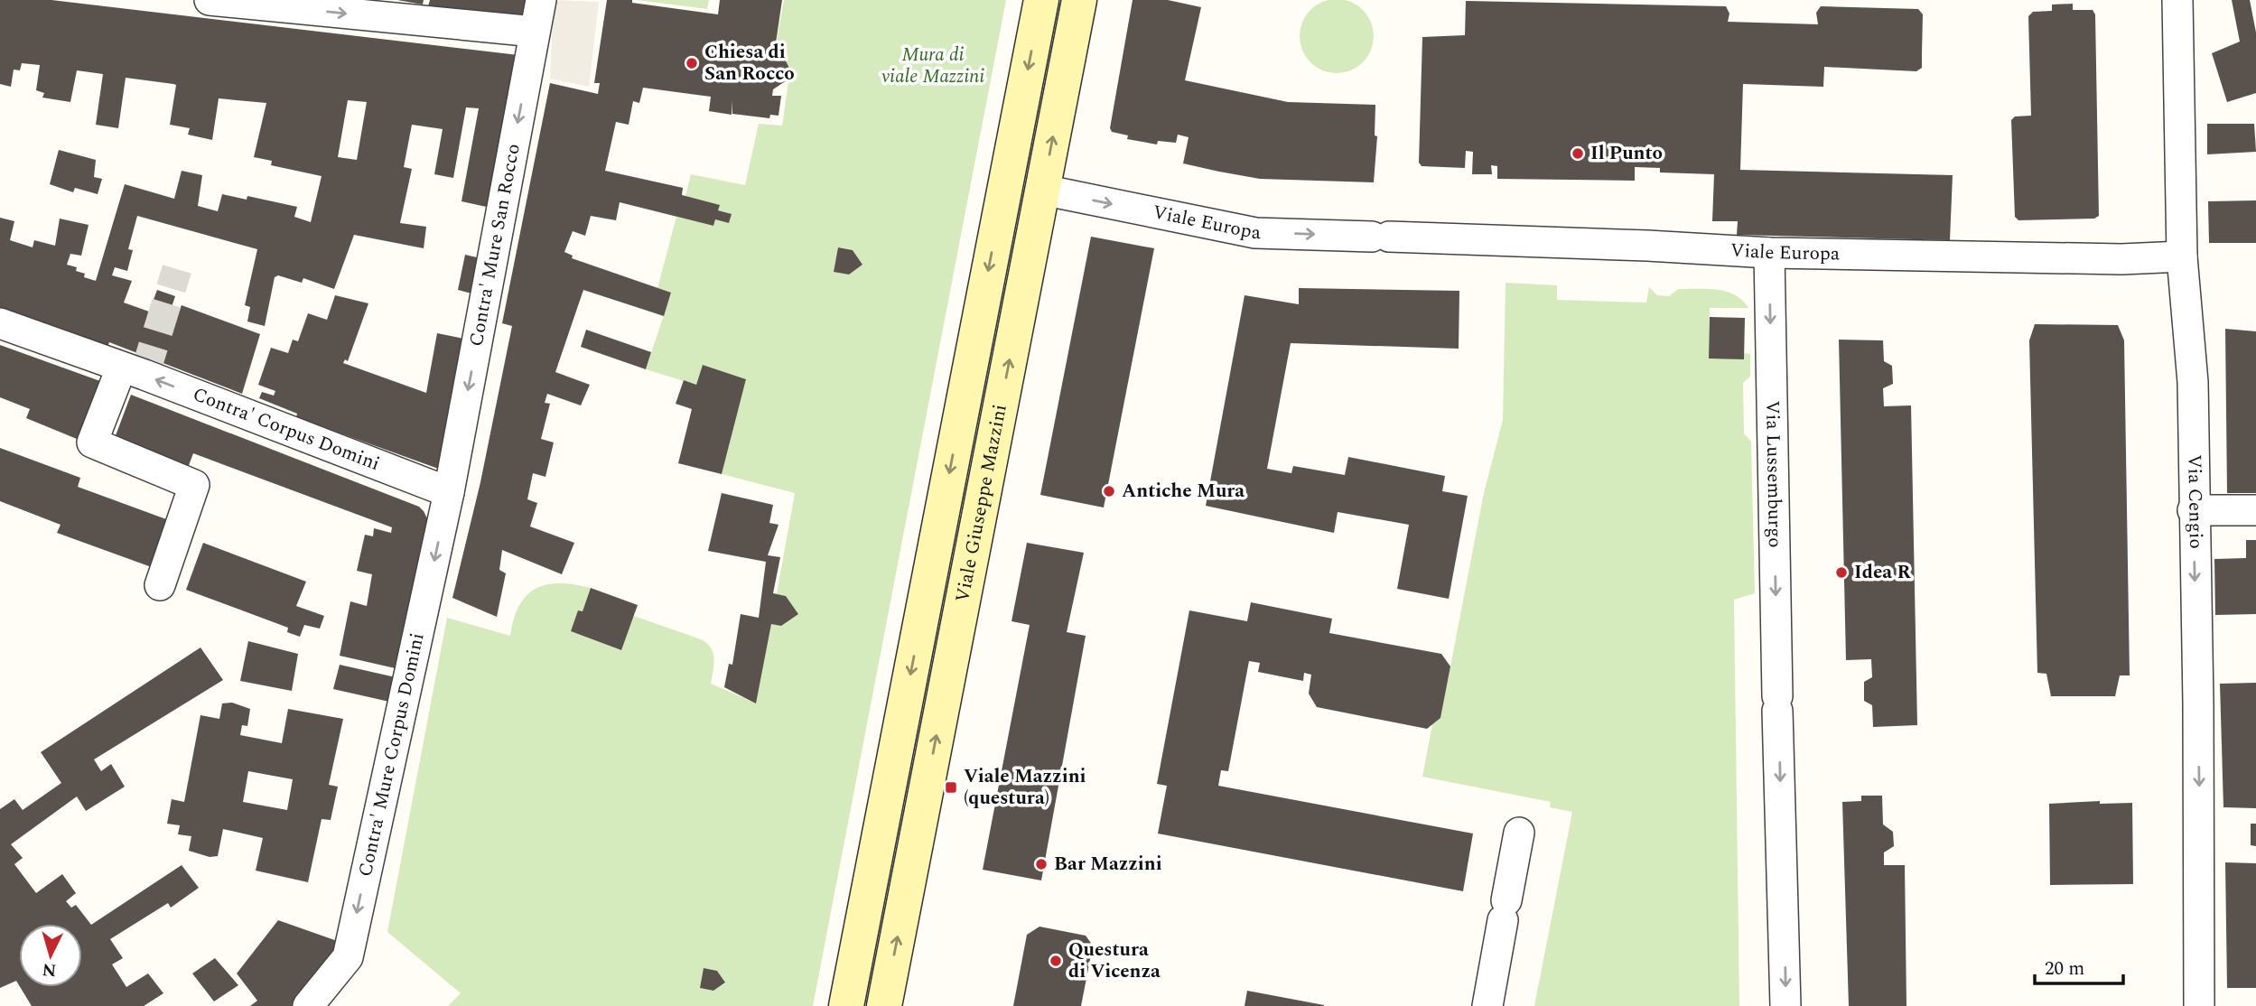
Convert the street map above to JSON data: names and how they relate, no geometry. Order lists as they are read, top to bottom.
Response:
{
  "streets": {
    "main road": ["Viale Giuseppe Mazzini"],
    "street": [
      "Viale Europa",
      "Contra' Mure San Rocco",
      "Contra' Corpus Domini",
      "Via Lussemburgo",
      "Via Cengio",
      "Contra' Mure Corpus Domini"
    ]
  },
  "crossings": [
    ["Viale Europa", "Via Lussemburgo"],
    ["Viale Europa", "Viale Giuseppe Mazzini"],
    ["Viale Europa", "Via Cengio"],
    ["Contra' Mure San Rocco", "Contra' Corpus Domini"],
    ["Contra' Mure San Rocco", "Contra' Mure Corpus Domini"],
    ["Contra' Corpus Domini", "Contra' Mure Corpus Domini"]
  ],
  "one_way": [
    "Viale Europa",
    "Contra' Mure San Rocco",
    "Contra' Corpus Domini",
    "Via Lussemburgo",
    "Via Cengio",
    "Contra' Mure Corpus Domini"
  ],
  "parks": ["Mura di viale Mazzini"],
  "places": {
    "other": [
      "Chiesa di San Rocco",
      "Il Punto",
      "Antiche Mura",
      "Idea R",
      "Bar Mazzini",
      "Questura di Vicenza"
    ],
    "transit": ["Viale Mazzini (questura)"]
  },
  "scale_bar": "20 m",
  "north": "bottom"
}
